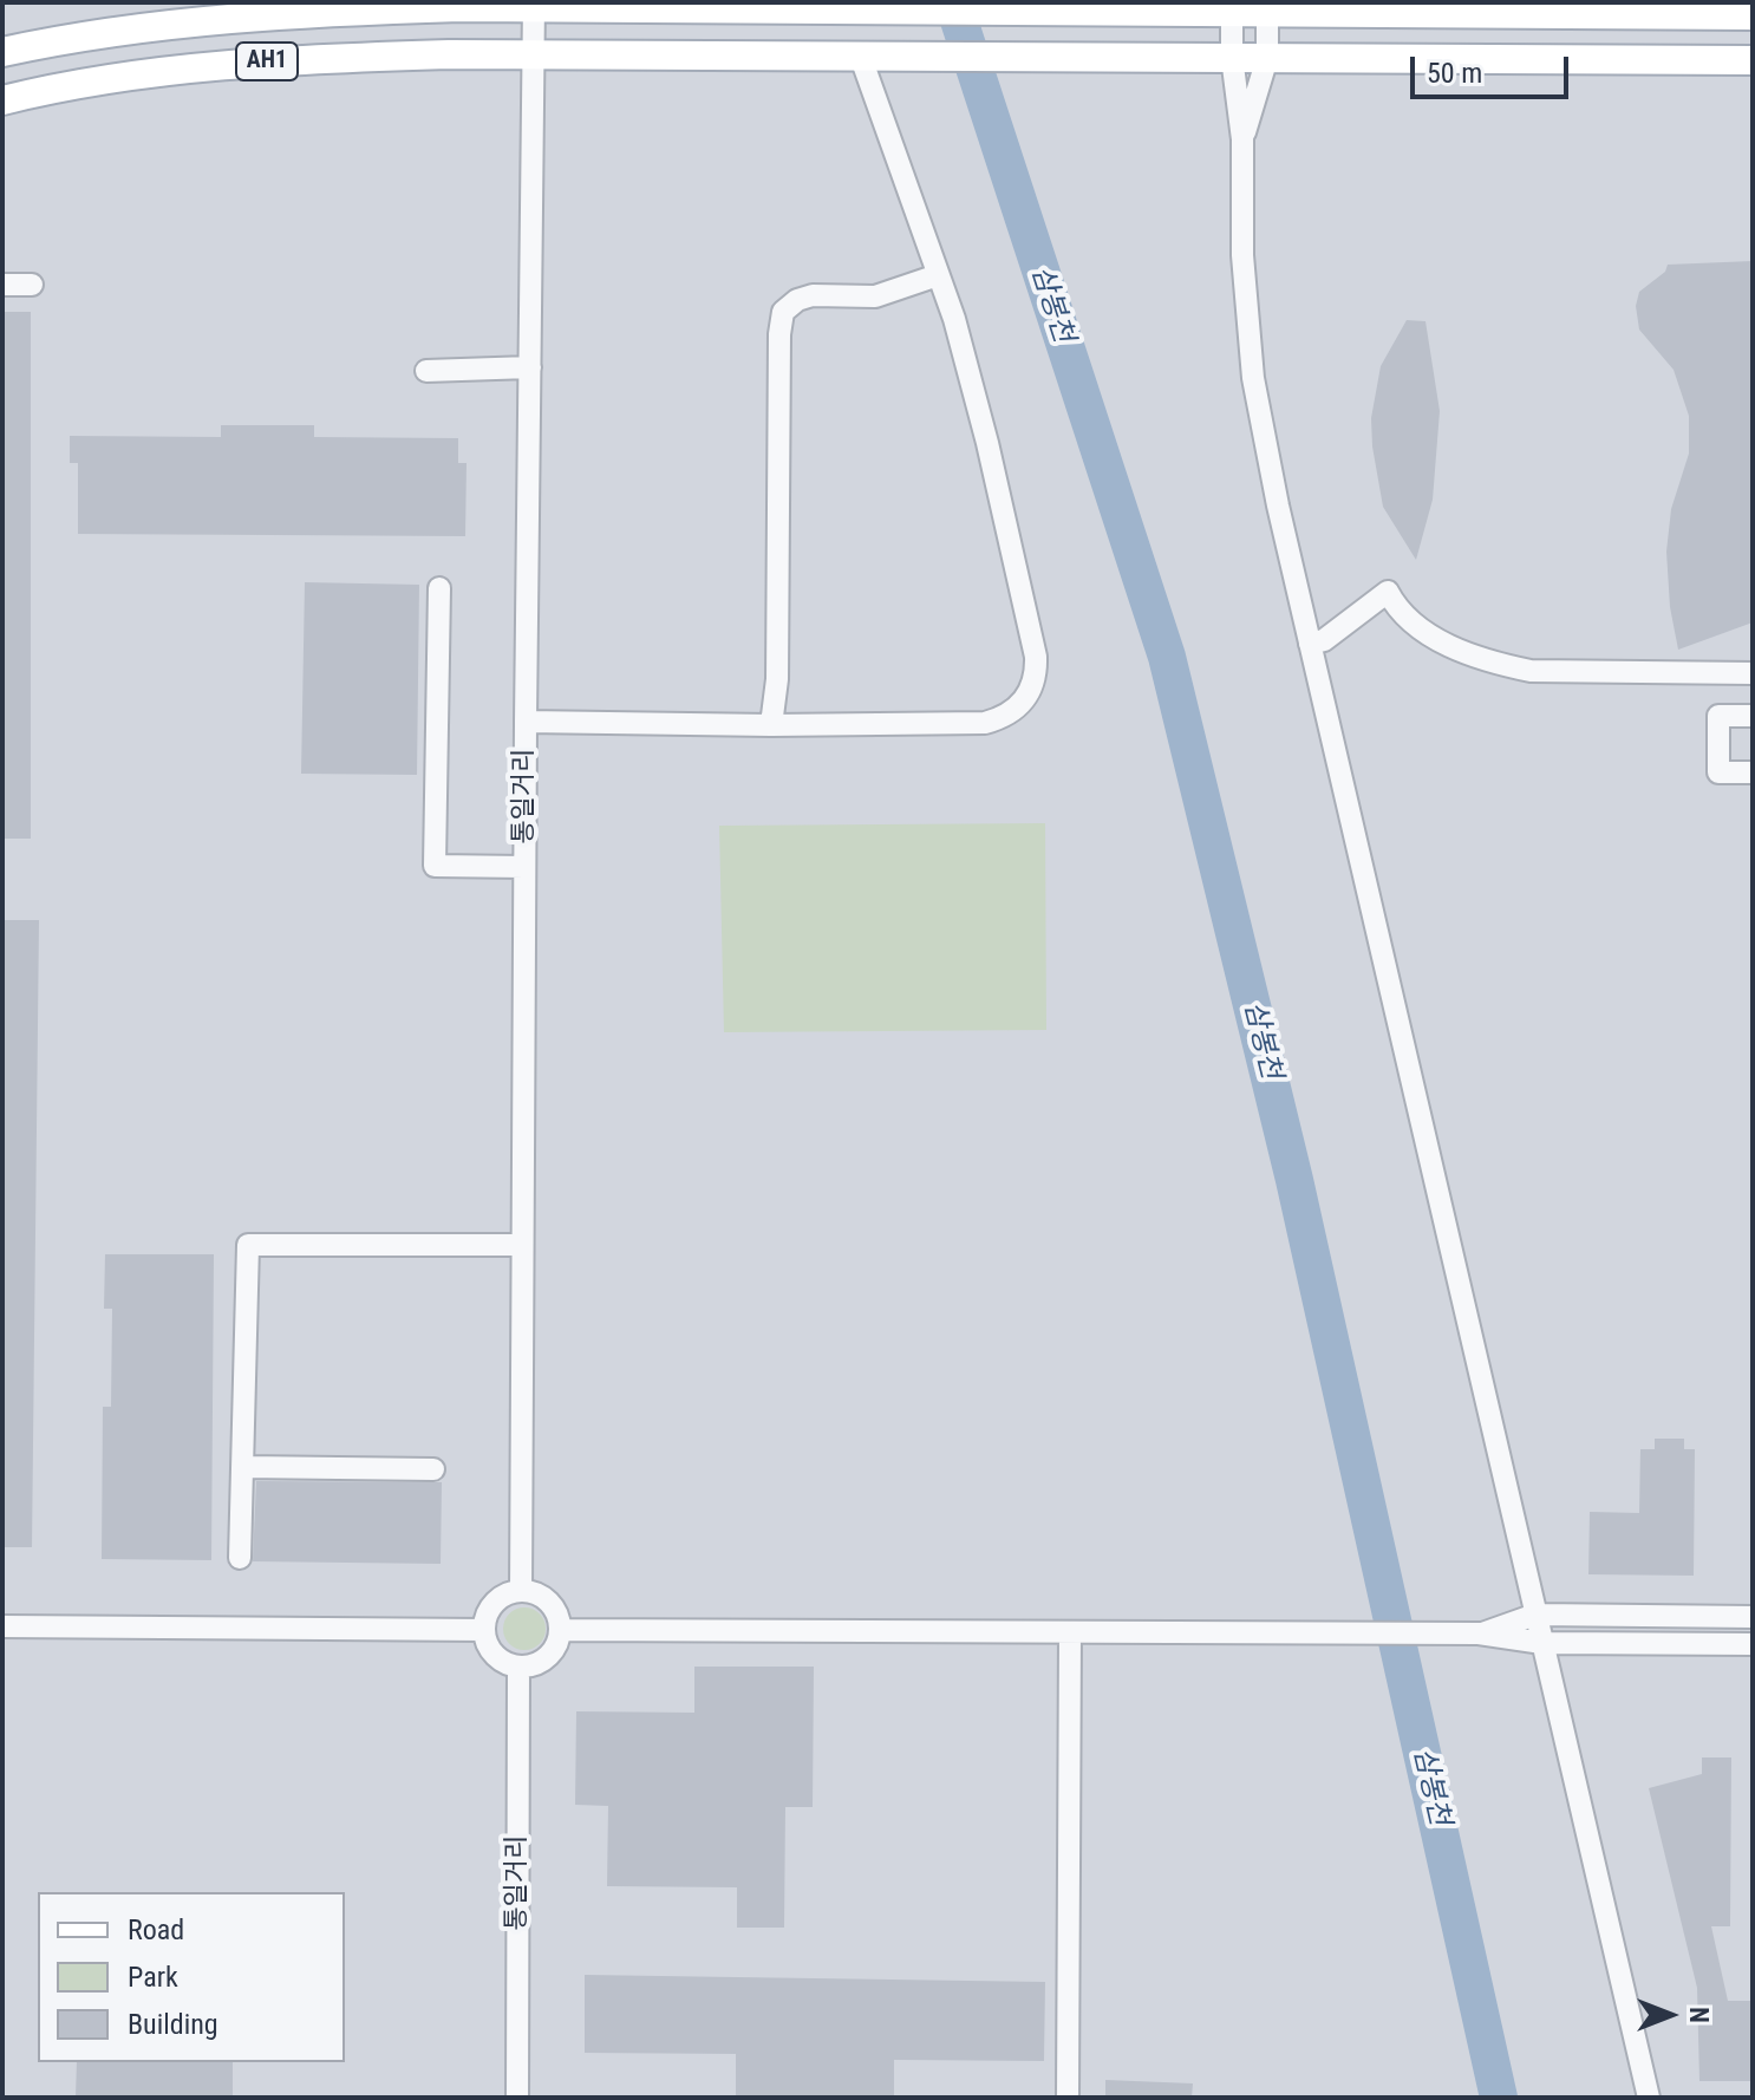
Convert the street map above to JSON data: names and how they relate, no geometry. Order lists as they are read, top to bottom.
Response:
{
  "streets": {
    "main road": ["AH1"],
    "street": ["통일거리"]
  },
  "crossings": [
    ["AH1", "통일거리"]
  ],
  "water": ["삼봉천"],
  "legend": ["Road", "Park", "Building"],
  "scale_bar": "50 m",
  "north": "right"
}
